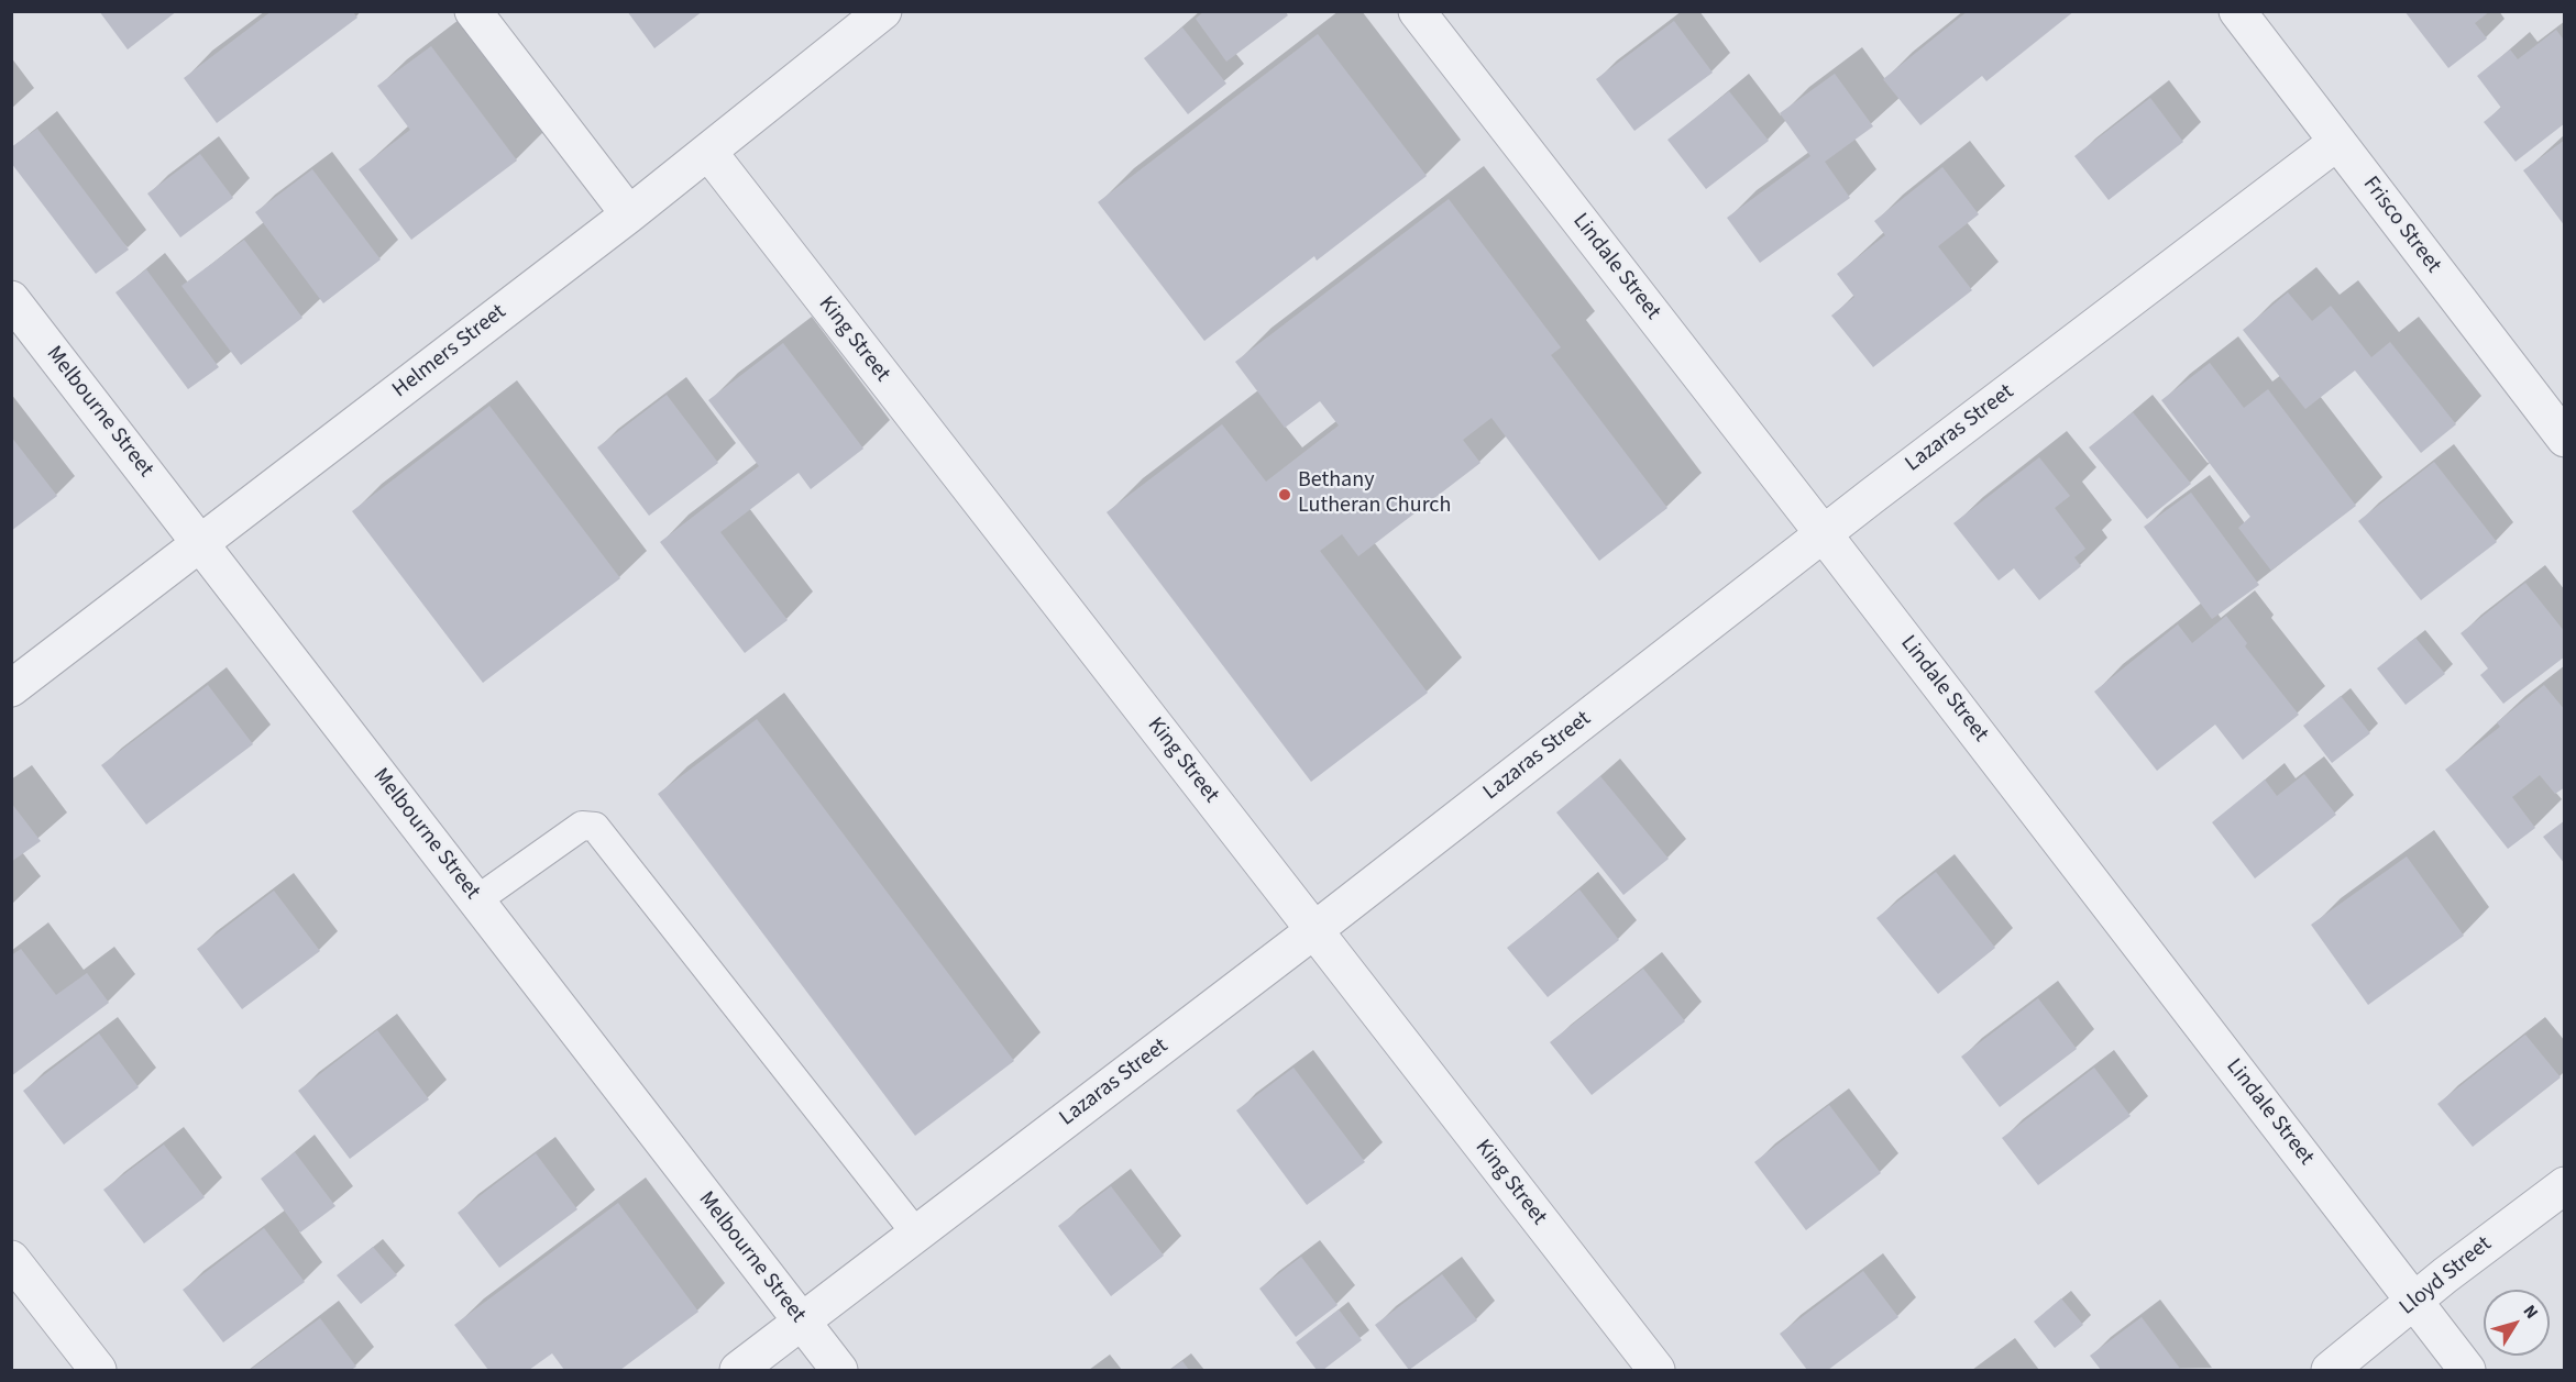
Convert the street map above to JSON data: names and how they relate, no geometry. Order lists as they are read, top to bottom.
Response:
{
  "streets": {
    "street": [
      "Frisco Street",
      "Lindale Street",
      "King Street",
      "Helmers Street",
      "Melbourne Street",
      "Lazaras Street",
      "Lloyd Street"
    ]
  },
  "crossings": [
    ["Frisco Street", "Lazaras Street"],
    ["Lindale Street", "Lazaras Street"],
    ["Lindale Street", "Lloyd Street"],
    ["King Street", "Helmers Street"],
    ["King Street", "Lazaras Street"],
    ["Helmers Street", "Melbourne Street"],
    ["Melbourne Street", "Lazaras Street"]
  ],
  "places": ["Bethany Lutheran Church"],
  "north": "top right"
}
